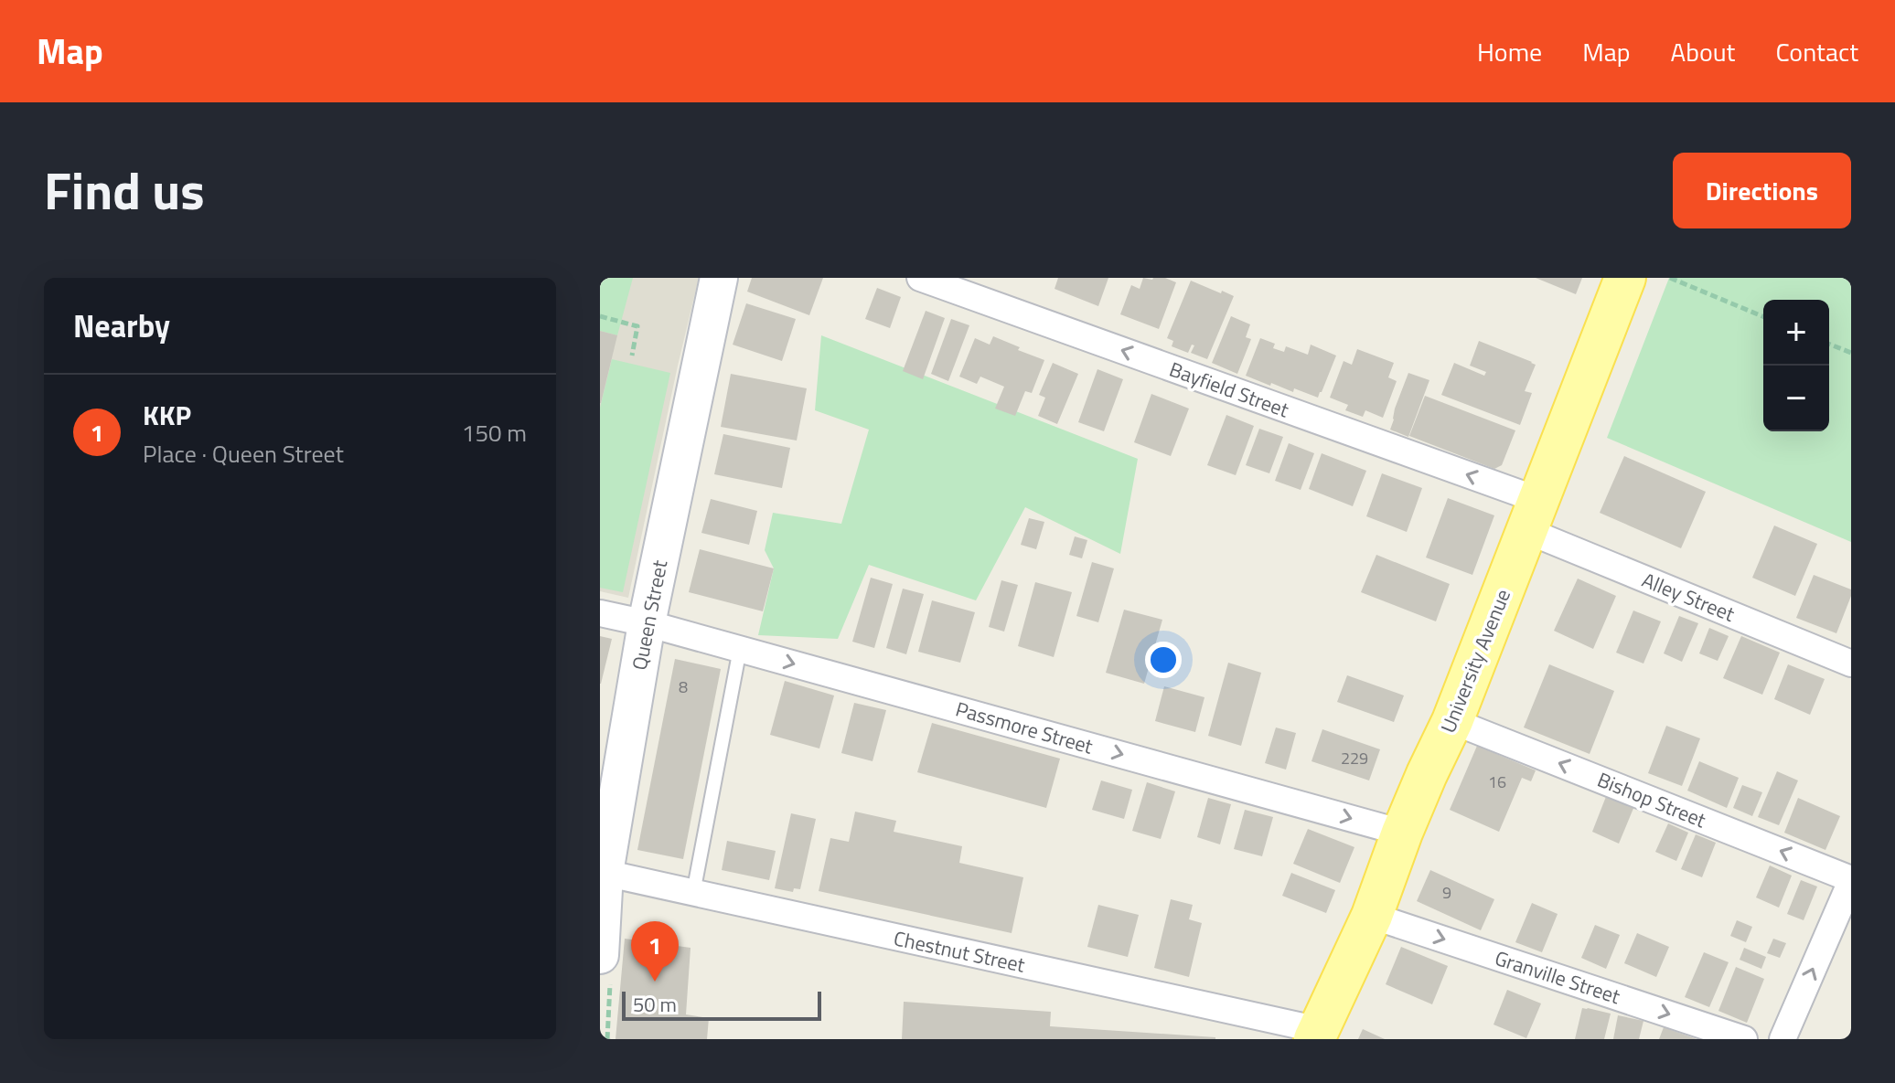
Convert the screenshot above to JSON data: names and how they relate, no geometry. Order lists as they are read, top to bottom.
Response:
{
  "streets": {
    "main road": ["University Avenue"],
    "street": [
      "Bayfield Street",
      "Alley Street",
      "Queen Street",
      "Passmore Street",
      "Bishop Street",
      "Chestnut Street",
      "Granville Street"
    ]
  },
  "crossings": [
    ["Bayfield Street", "Alley Street"],
    ["Bayfield Street", "University Avenue"],
    ["Alley Street", "University Avenue"],
    ["Queen Street", "Passmore Street"],
    ["Queen Street", "Chestnut Street"],
    ["University Avenue", "Passmore Street"],
    ["University Avenue", "Bishop Street"],
    ["University Avenue", "Chestnut Street"],
    ["University Avenue", "Granville Street"]
  ],
  "one_way": [
    "Bayfield Street",
    "Passmore Street",
    "Bishop Street",
    "Granville Street"
  ],
  "house_numbers": [
    "8",
    "229",
    "16",
    "9"
  ],
  "scale_bar": "50 m",
  "page": {
    "header": "Map",
    "nav": [
      "Home",
      "Map",
      "About",
      "Contact"
    ],
    "title": "Find us",
    "buttons": "Directions",
    "heading": "Nearby",
    "map_buttons": ["+", "−"],
    "list": [
      {
        "mark": "1",
        "name": "KKP",
        "note": "Place · Queen Street",
        "value": "150 m"
      }
    ],
    "pins": "1",
    "scale": "50 m"
  }
}
